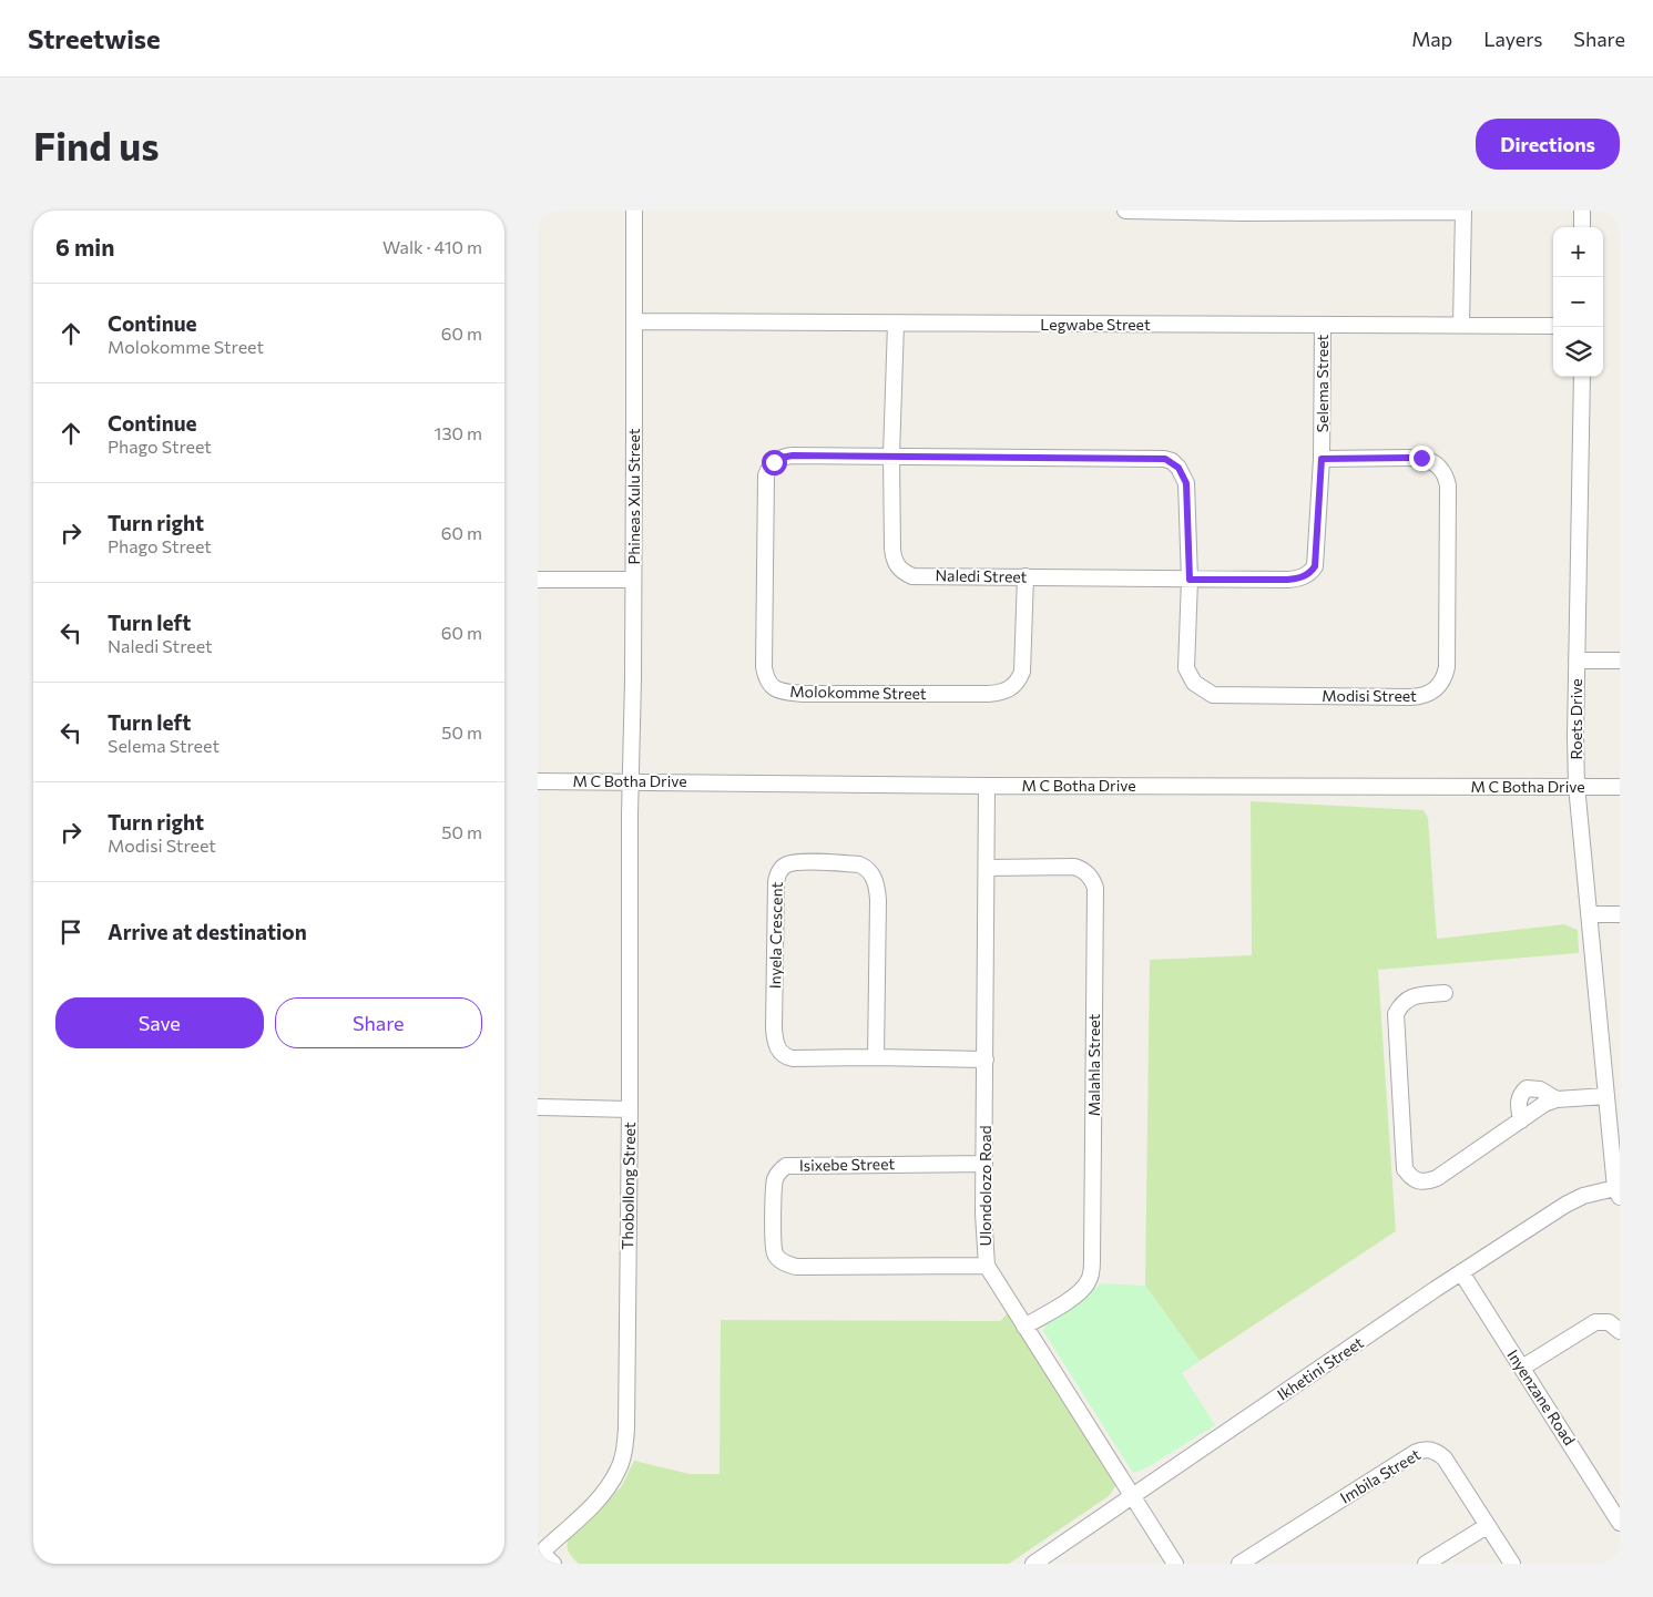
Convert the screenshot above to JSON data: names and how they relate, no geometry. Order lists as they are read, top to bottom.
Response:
{
  "streets": {
    "street": [
      "Legwabe Street",
      "Selema Street",
      "Phineas Xulu Street",
      "Naledi Street",
      "Molokomme Street",
      "Modisi Street",
      "Roets Drive",
      "M C Botha Drive",
      "Inyela Crescent",
      "Malahla Street",
      "Isixebe Street",
      "Thobollong Street",
      "Ulondolozo Road",
      "Ikhetini Street",
      "Inyenzane Road",
      "Imbila Street"
    ]
  },
  "crossings": [
    ["Legwabe Street", "Selema Street"],
    ["Legwabe Street", "Phineas Xulu Street"],
    ["Legwabe Street", "Naledi Street"],
    ["Selema Street", "Naledi Street"],
    ["Selema Street", "Modisi Street"],
    ["Phineas Xulu Street", "M C Botha Drive"],
    ["Phineas Xulu Street", "Thobollong Street"],
    ["Naledi Street", "Molokomme Street"],
    ["Naledi Street", "Modisi Street"],
    ["Molokomme Street", "Modisi Street"],
    ["Roets Drive", "M C Botha Drive"],
    ["Roets Drive", "Ikhetini Street"],
    ["M C Botha Drive", "Thobollong Street"],
    ["M C Botha Drive", "Ulondolozo Road"],
    ["Inyela Crescent", "Ulondolozo Road"],
    ["Malahla Street", "Ulondolozo Road"],
    ["Isixebe Street", "Ulondolozo Road"],
    ["Ulondolozo Road", "Ikhetini Street"],
    ["Ikhetini Street", "Inyenzane Road"]
  ],
  "page": {
    "header": "Streetwise",
    "nav": ["Map", "Layers", "Share"],
    "buttons": [
      "Directions",
      ["Save", "Share"]
    ],
    "title": "Find us",
    "heading": ["6 min", "Walk · 410 m"],
    "map_buttons": ["+", "−"],
    "list": [
      ["Continue", "Molokomme Street", "60 m"],
      ["Continue", "Phago Street", "130 m"],
      ["Turn right", "Phago Street", "60 m"],
      ["Turn left", "Naledi Street", "60 m"],
      ["Turn left", "Selema Street", "50 m"],
      ["Turn right", "Modisi Street", "50 m"],
      "Arrive at destination"
    ]
  }
}
